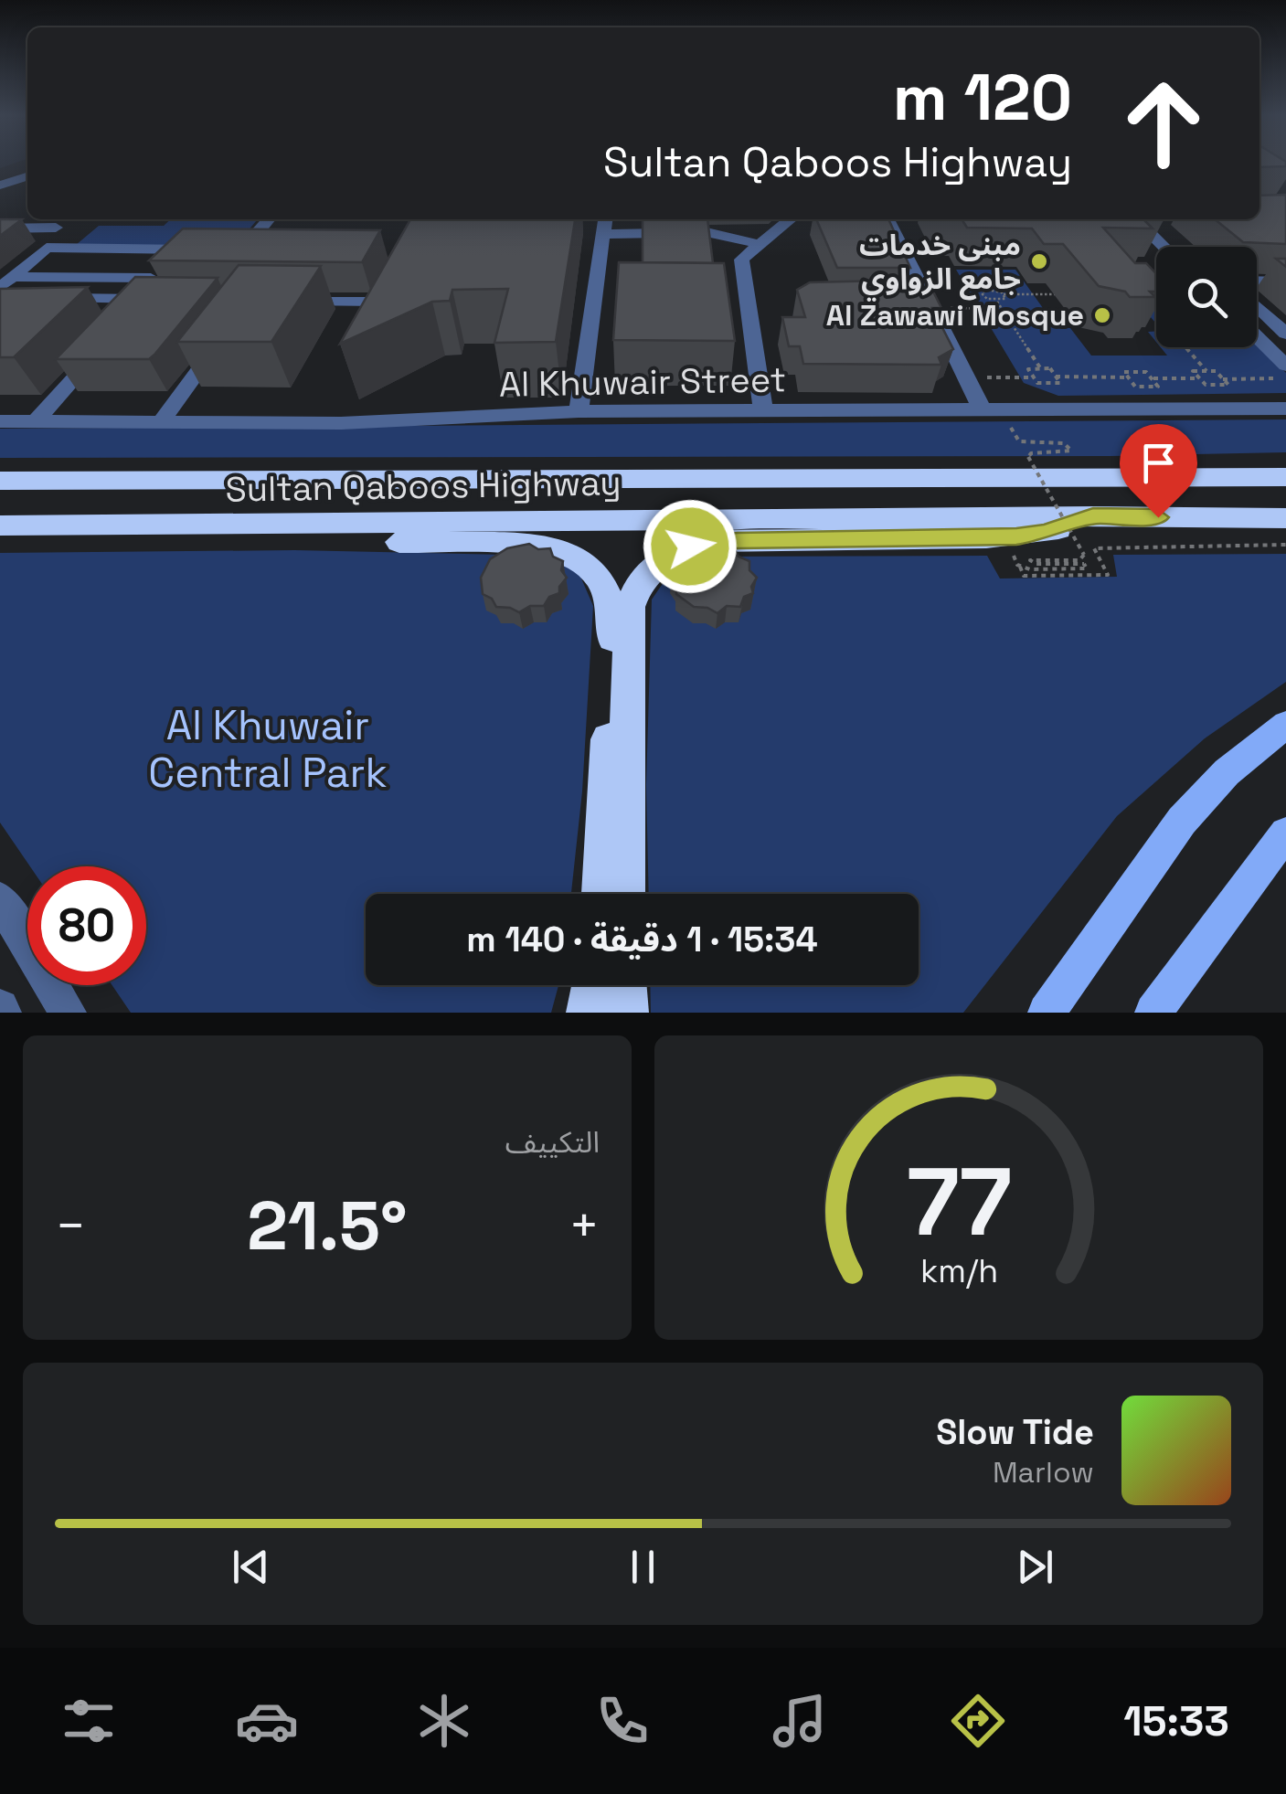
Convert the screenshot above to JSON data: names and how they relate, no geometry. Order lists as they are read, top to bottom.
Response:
{
  "streets": {
    "highway": ["Sultan Qaboos Highway"],
    "street": ["Al Khuwair Street"]
  },
  "parks": ["Al Khuwair Central Park"],
  "places": ["مبنى خدمات جامع الزواوي", "Al Zawawi Mosque"],
  "page": {
    "turn": ["120 m", "Sultan Qaboos Highway"],
    "limit": "80",
    "trip": "15:34 · 1 دقيقة · 140 m",
    "tile": "التكييف",
    "heat": ["−", "21.5°", "+"],
    "song": ["Slow Tide", "Marlow"],
    "tabs": "15:33",
    "gauge": ["77", "km/h"]
  }
}
